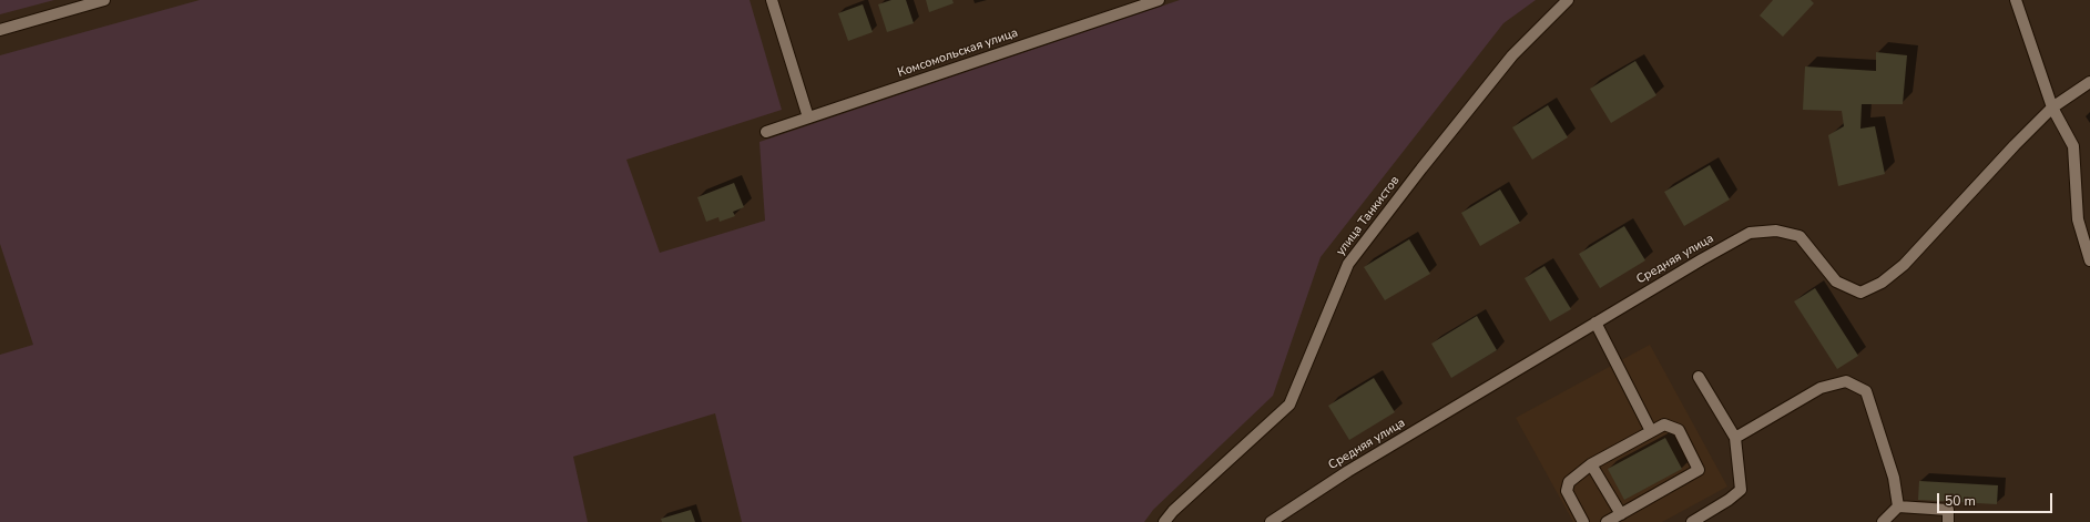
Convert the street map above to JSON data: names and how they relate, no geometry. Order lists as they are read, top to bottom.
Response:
{
  "streets": {
    "street": ["Комсомольская улица", "улица Танкистов", "Средняя улица"]
  },
  "scale_bar": "50 m"
}
